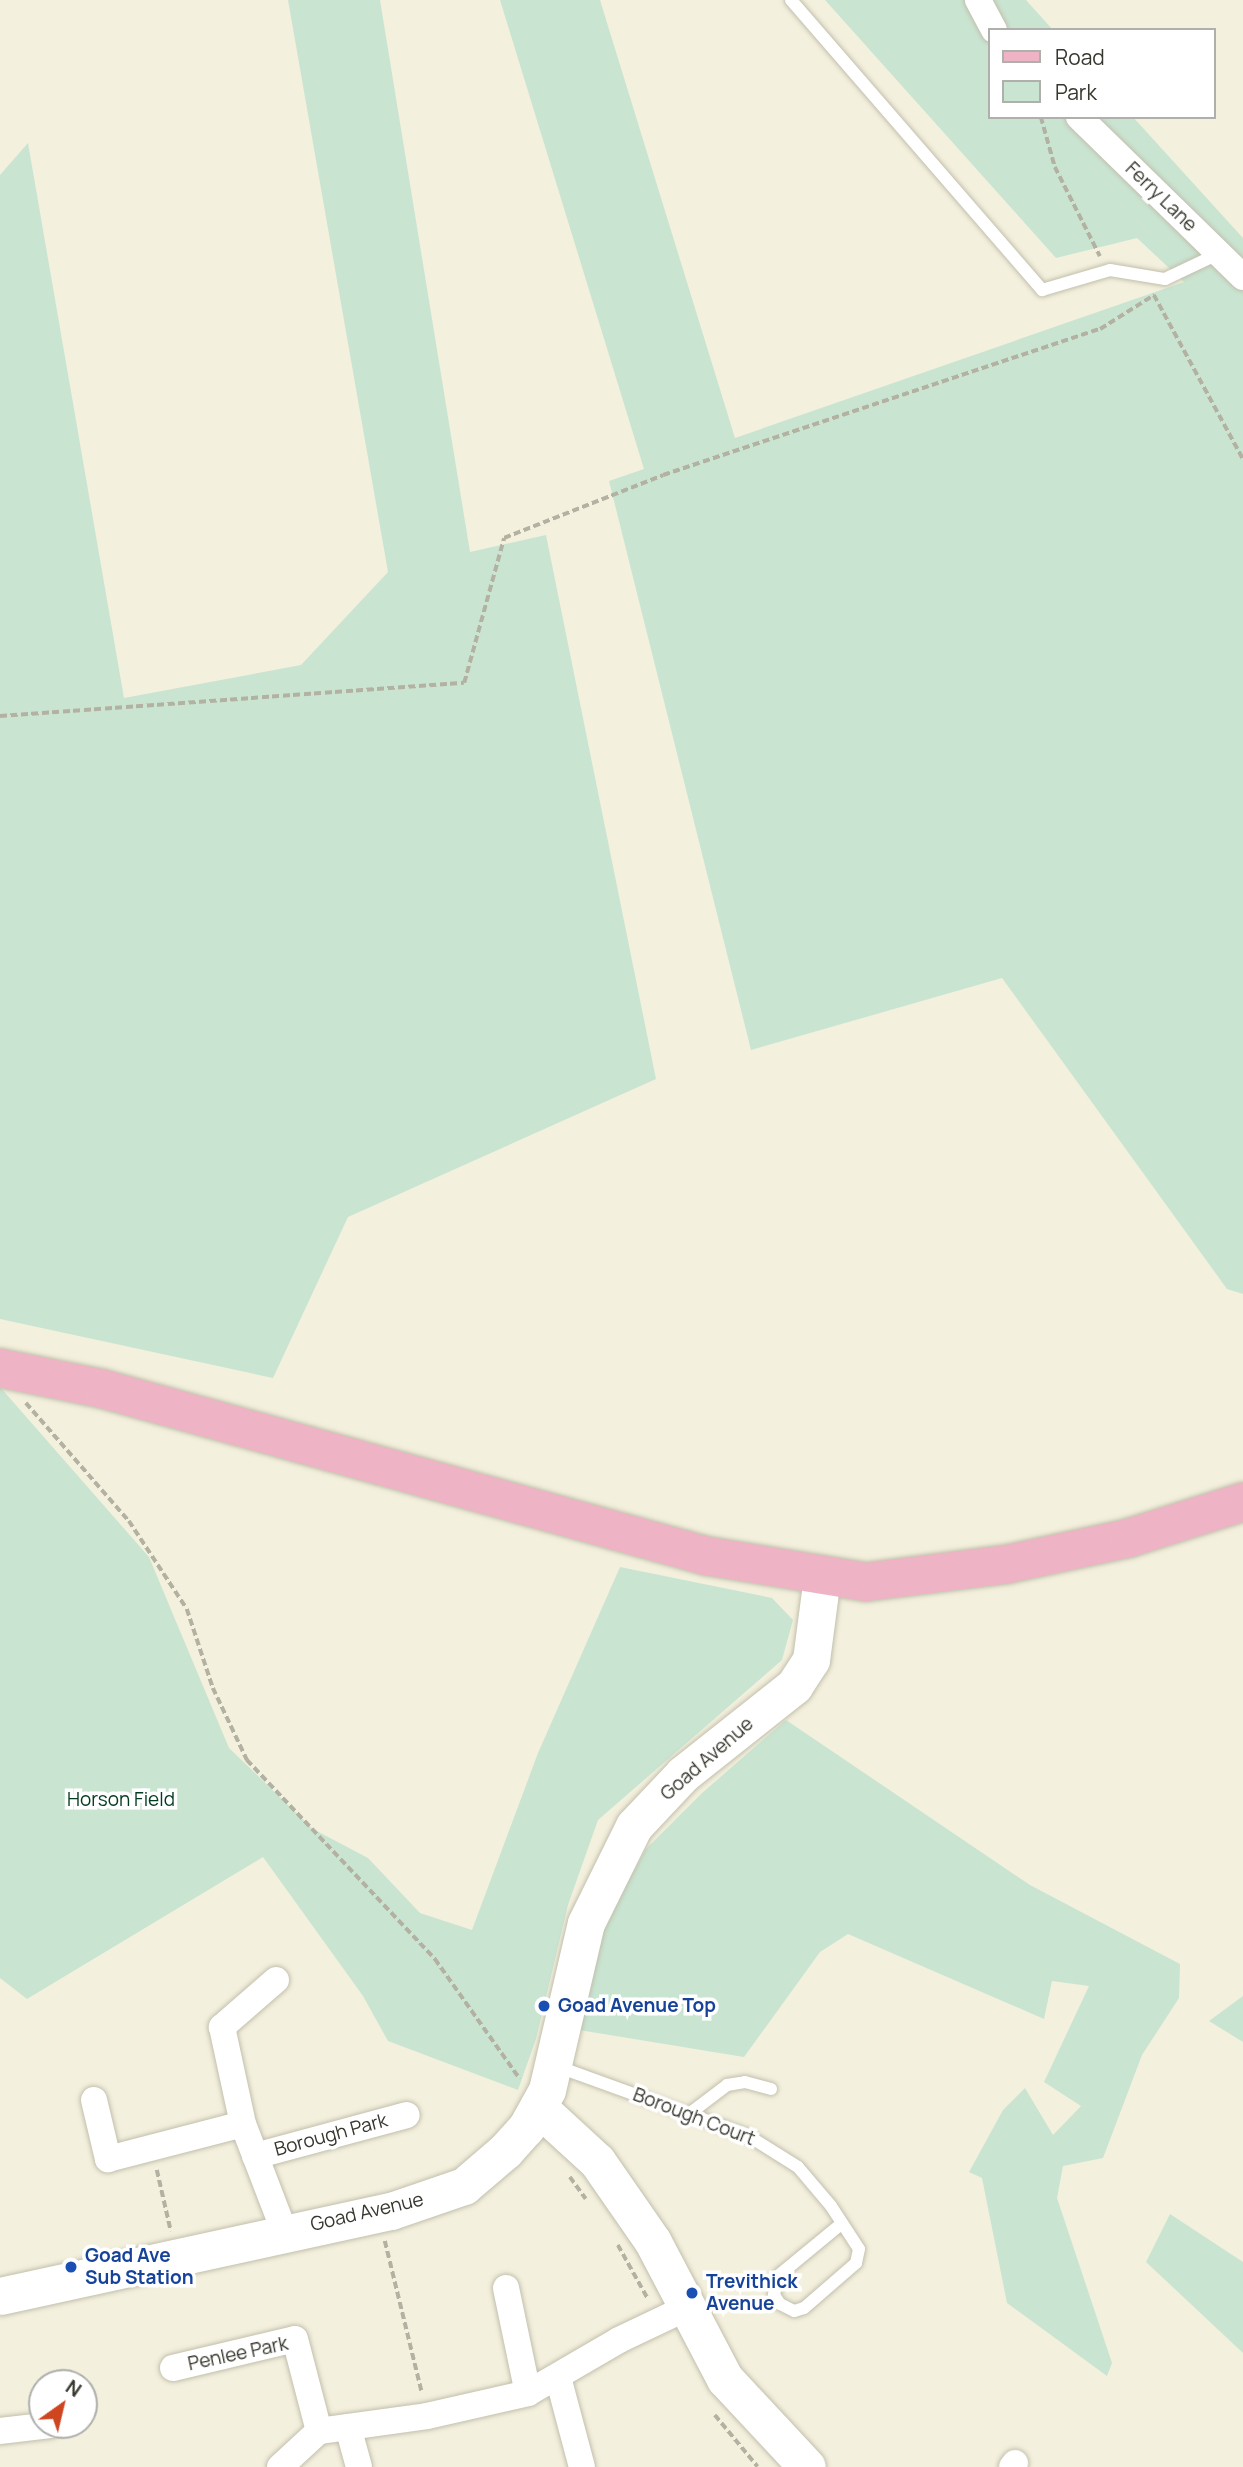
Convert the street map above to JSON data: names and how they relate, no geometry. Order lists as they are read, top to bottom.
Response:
{
  "streets": {
    "street": [
      "Ferry Lane",
      "Goad Avenue",
      "Borough Park",
      "Penlee Park"
    ],
    "lane": ["Borough Court"]
  },
  "crossings": [
    ["Goad Avenue", "Borough Court"],
    ["Goad Avenue", "Borough Park"]
  ],
  "parks": ["Horson Field"],
  "places": ["Goad Avenue Top", "Goad Ave Sub Station", "Trevithick Avenue"],
  "legend": ["Road", "Park"],
  "north": "top right"
}
